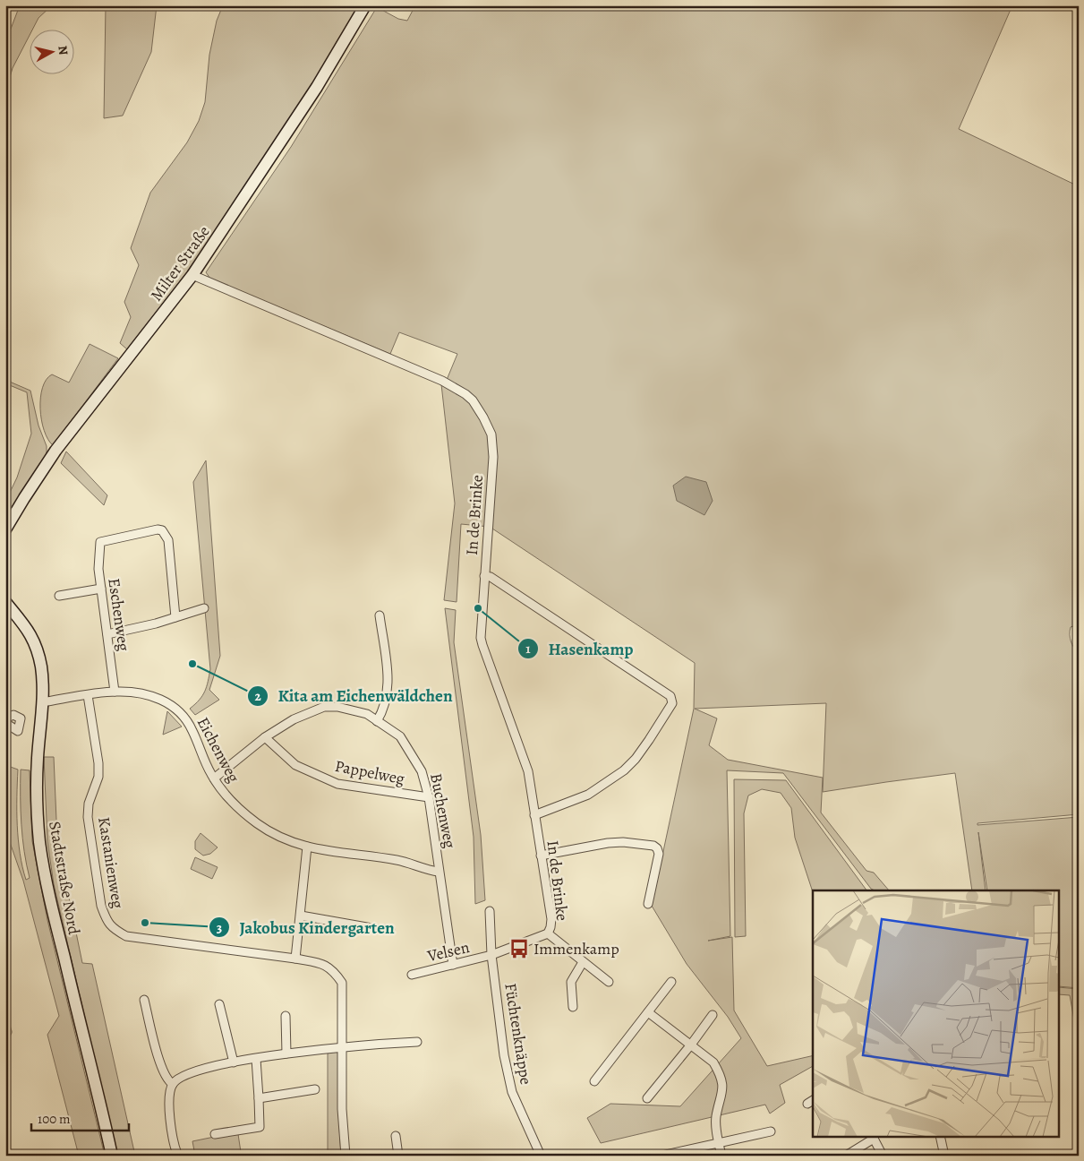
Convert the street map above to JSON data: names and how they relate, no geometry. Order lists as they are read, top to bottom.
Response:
{
  "streets": {
    "main road": ["Milter Straße", "Stadtstraße Nord"],
    "street": [
      "In de Brinke",
      "Eschenweg",
      "Eichenweg",
      "Pappelweg",
      "Buchenweg",
      "Kastanienweg",
      "Velsen",
      "Füchtenknäppe"
    ]
  },
  "crossings": [
    ["Milter Straße", "In de Brinke"],
    ["Eschenweg", "Eichenweg"],
    ["Eichenweg", "Buchenweg"],
    ["Eichenweg", "Kastanienweg"],
    ["Eichenweg", "Stadtstraße Nord"],
    ["Pappelweg", "Buchenweg"],
    ["Velsen", "Füchtenknäppe"]
  ],
  "places": {
    "other": ["Hasenkamp", "Kita am Eichenwäldchen", "Jakobus Kindergarten"],
    "bus stop": ["Immenkamp"]
  },
  "scale_bar": "100 m",
  "north": "right"
}
